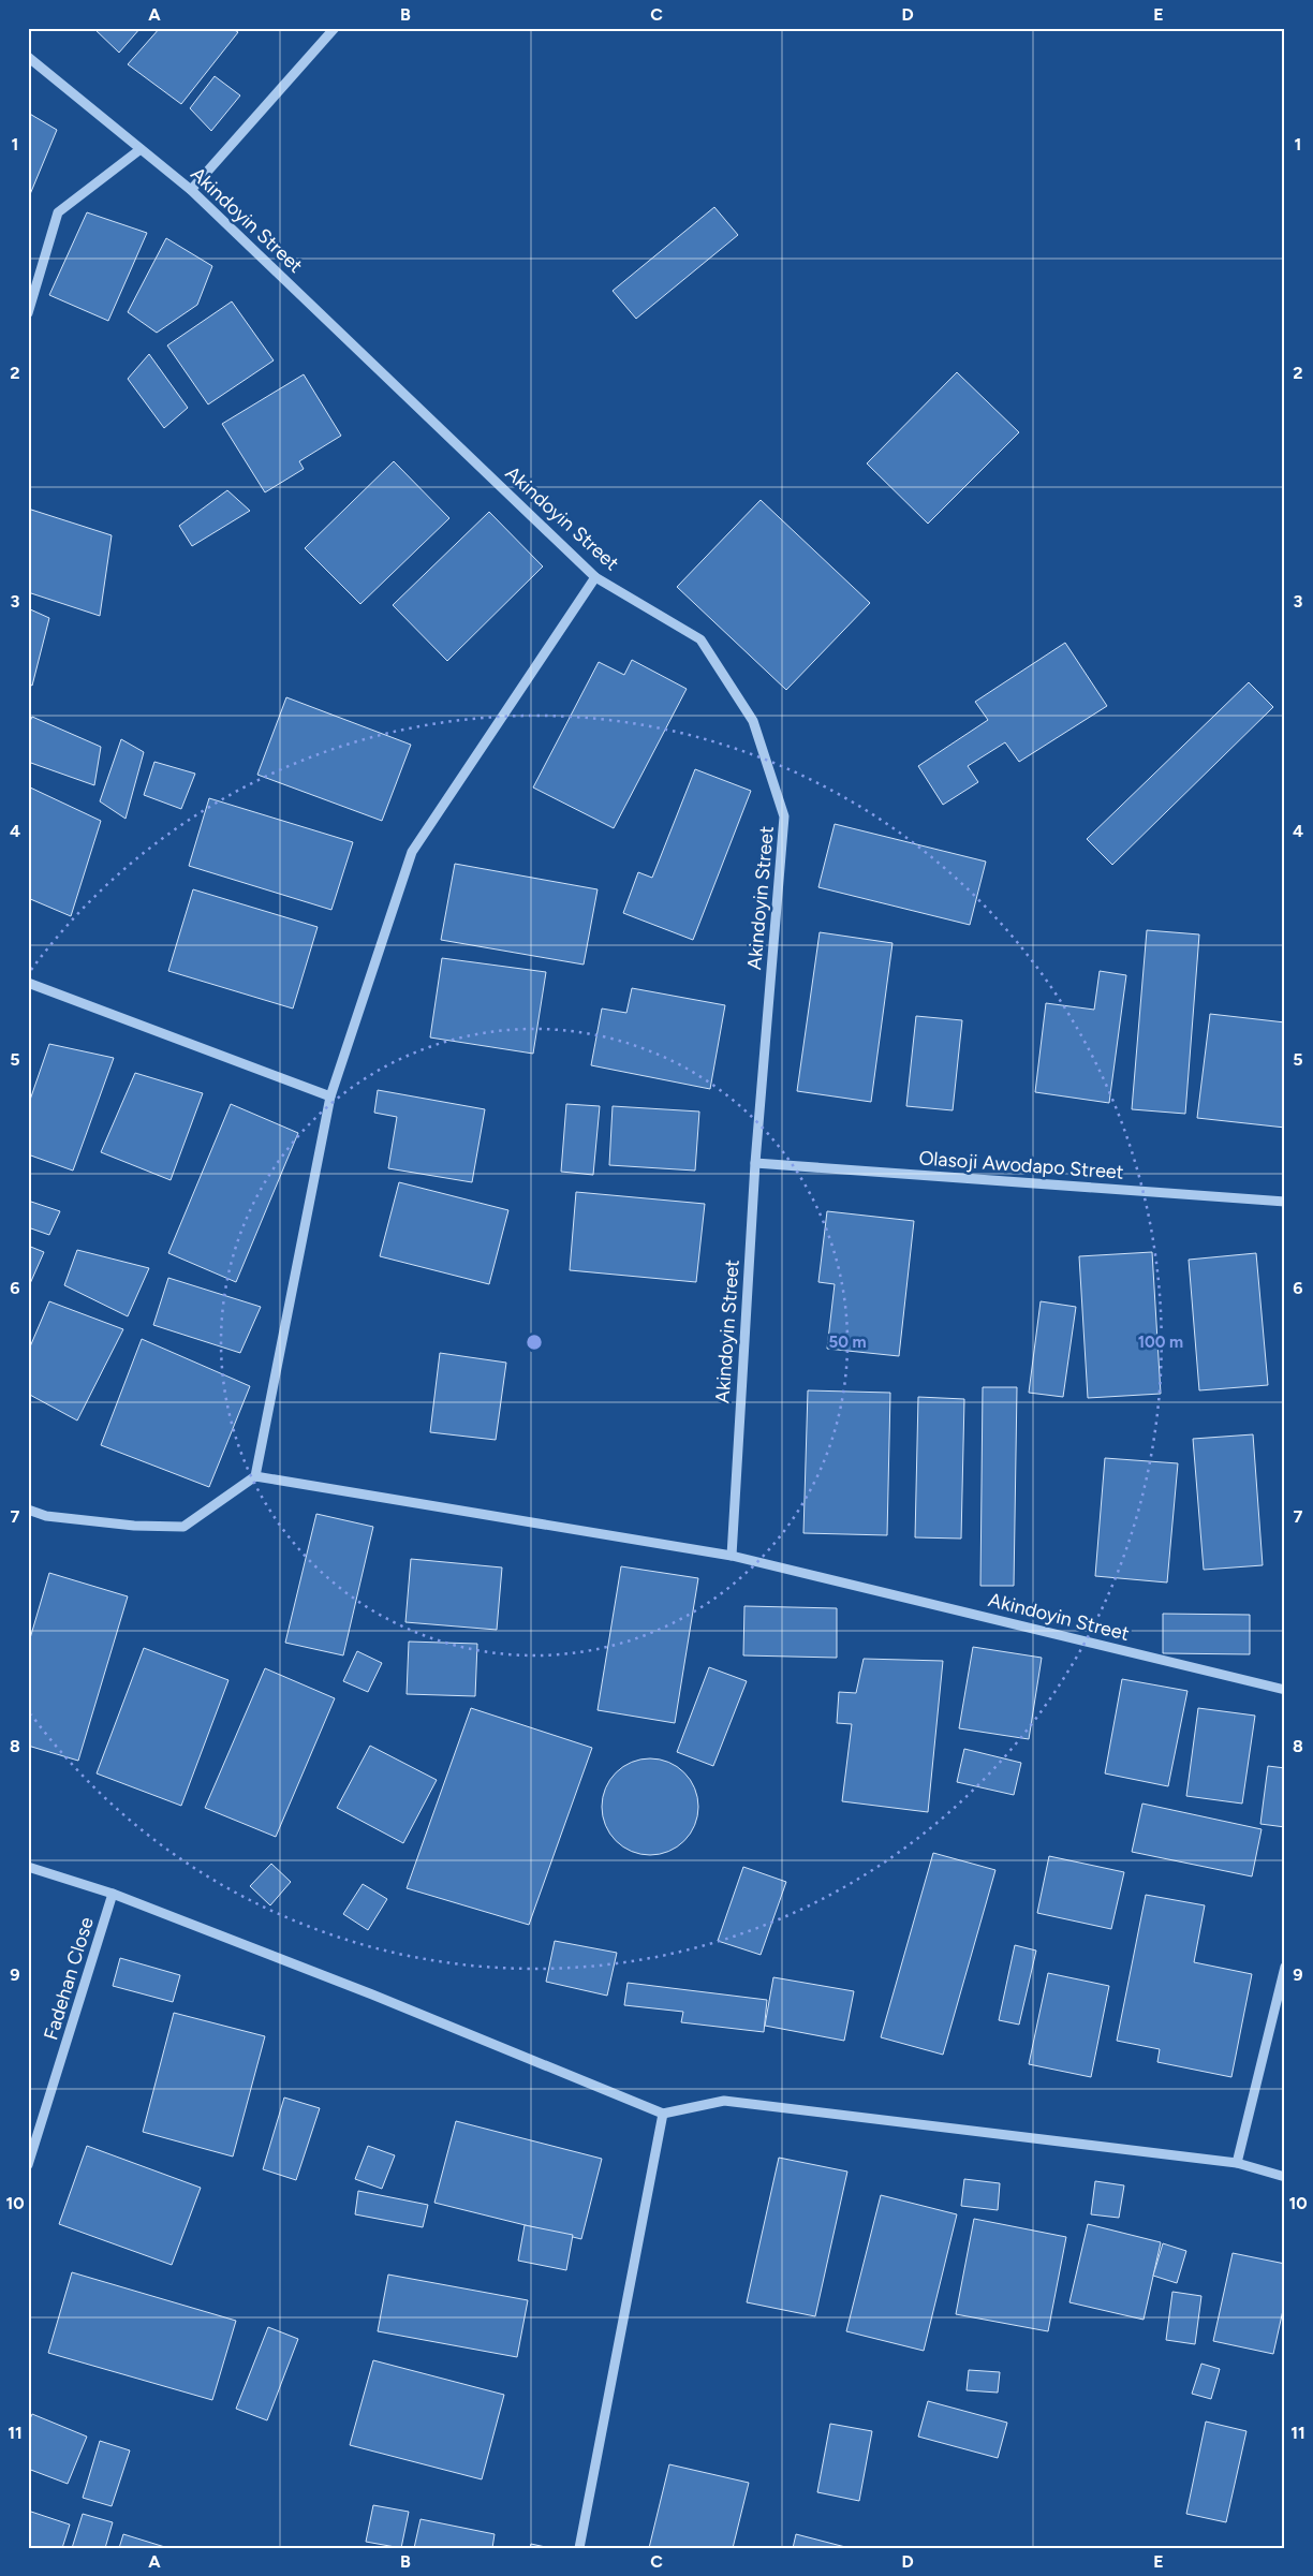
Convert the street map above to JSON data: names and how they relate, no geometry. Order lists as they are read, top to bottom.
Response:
{
  "streets": {
    "street": ["Akindoyin Street", "Olasoji Awodapo Street", "Fadehan Close"]
  },
  "crossings": [
    ["Akindoyin Street", "Olasoji Awodapo Street"]
  ],
  "grid": {
    "columns": [
      "A",
      "B",
      "C",
      "D",
      "E"
    ],
    "rows": [
      "1",
      "2",
      "3",
      "4",
      "5",
      "6",
      "7",
      "8",
      "9",
      "10",
      "11"
    ]
  },
  "rings": ["50 m", "100 m"]
}
